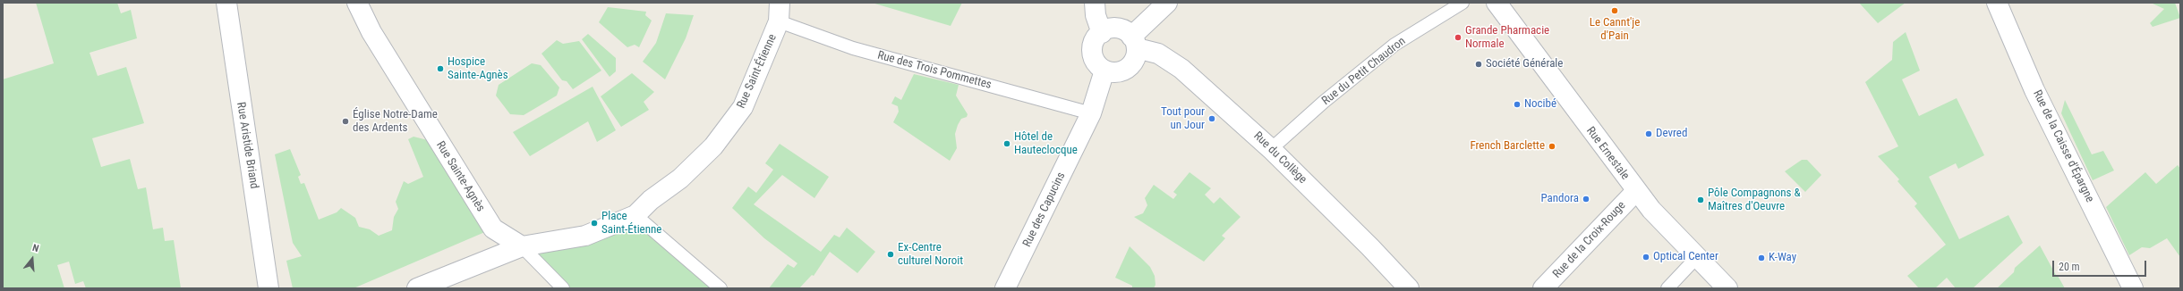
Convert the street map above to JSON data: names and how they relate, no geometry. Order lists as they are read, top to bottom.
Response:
{
  "streets": {
    "street": [
      "Rue Saint-Étienne",
      "Rue Aristide Briand",
      "Rue de la Caisse d'Épargne",
      "Rue Ernestale",
      "Rue du Collège",
      "Rue Sainte-Agnès",
      "Rue des Capucins",
      "Rue de la Croix-Rouge"
    ],
    "lane": ["Rue des Trois Pommettes", "Rue du Petit Chaudron"]
  },
  "crossings": [
    ["Rue des Trois Pommettes", "Rue Saint-Étienne"],
    ["Rue des Trois Pommettes", "Rue des Capucins"],
    ["Rue Saint-Étienne", "Rue Sainte-Agnès"],
    ["Rue du Petit Chaudron", "Rue du Collège"],
    ["Rue Ernestale", "Rue de la Croix-Rouge"],
    ["Rue du Collège", "Rue des Capucins"]
  ],
  "places": [
    "Le Cannt'je d'Pain",
    "Grande Pharmacie Normale",
    "Société Générale",
    "Hospice Sainte-Agnès",
    "Nocibé",
    "Tout pour un Jour",
    "Église Notre-Dame des Ardents",
    "Devred",
    "Hôtel de Hauteclocque",
    "French Barclette",
    "Pandora",
    "Pôle Compagnons & Maîtres d'Oeuvre",
    "Place Saint-Étienne",
    "Ex-Centre culturel Noroit",
    "Optical Center",
    "K-Way"
  ],
  "scale_bar": "20 m",
  "north": "top"
}
